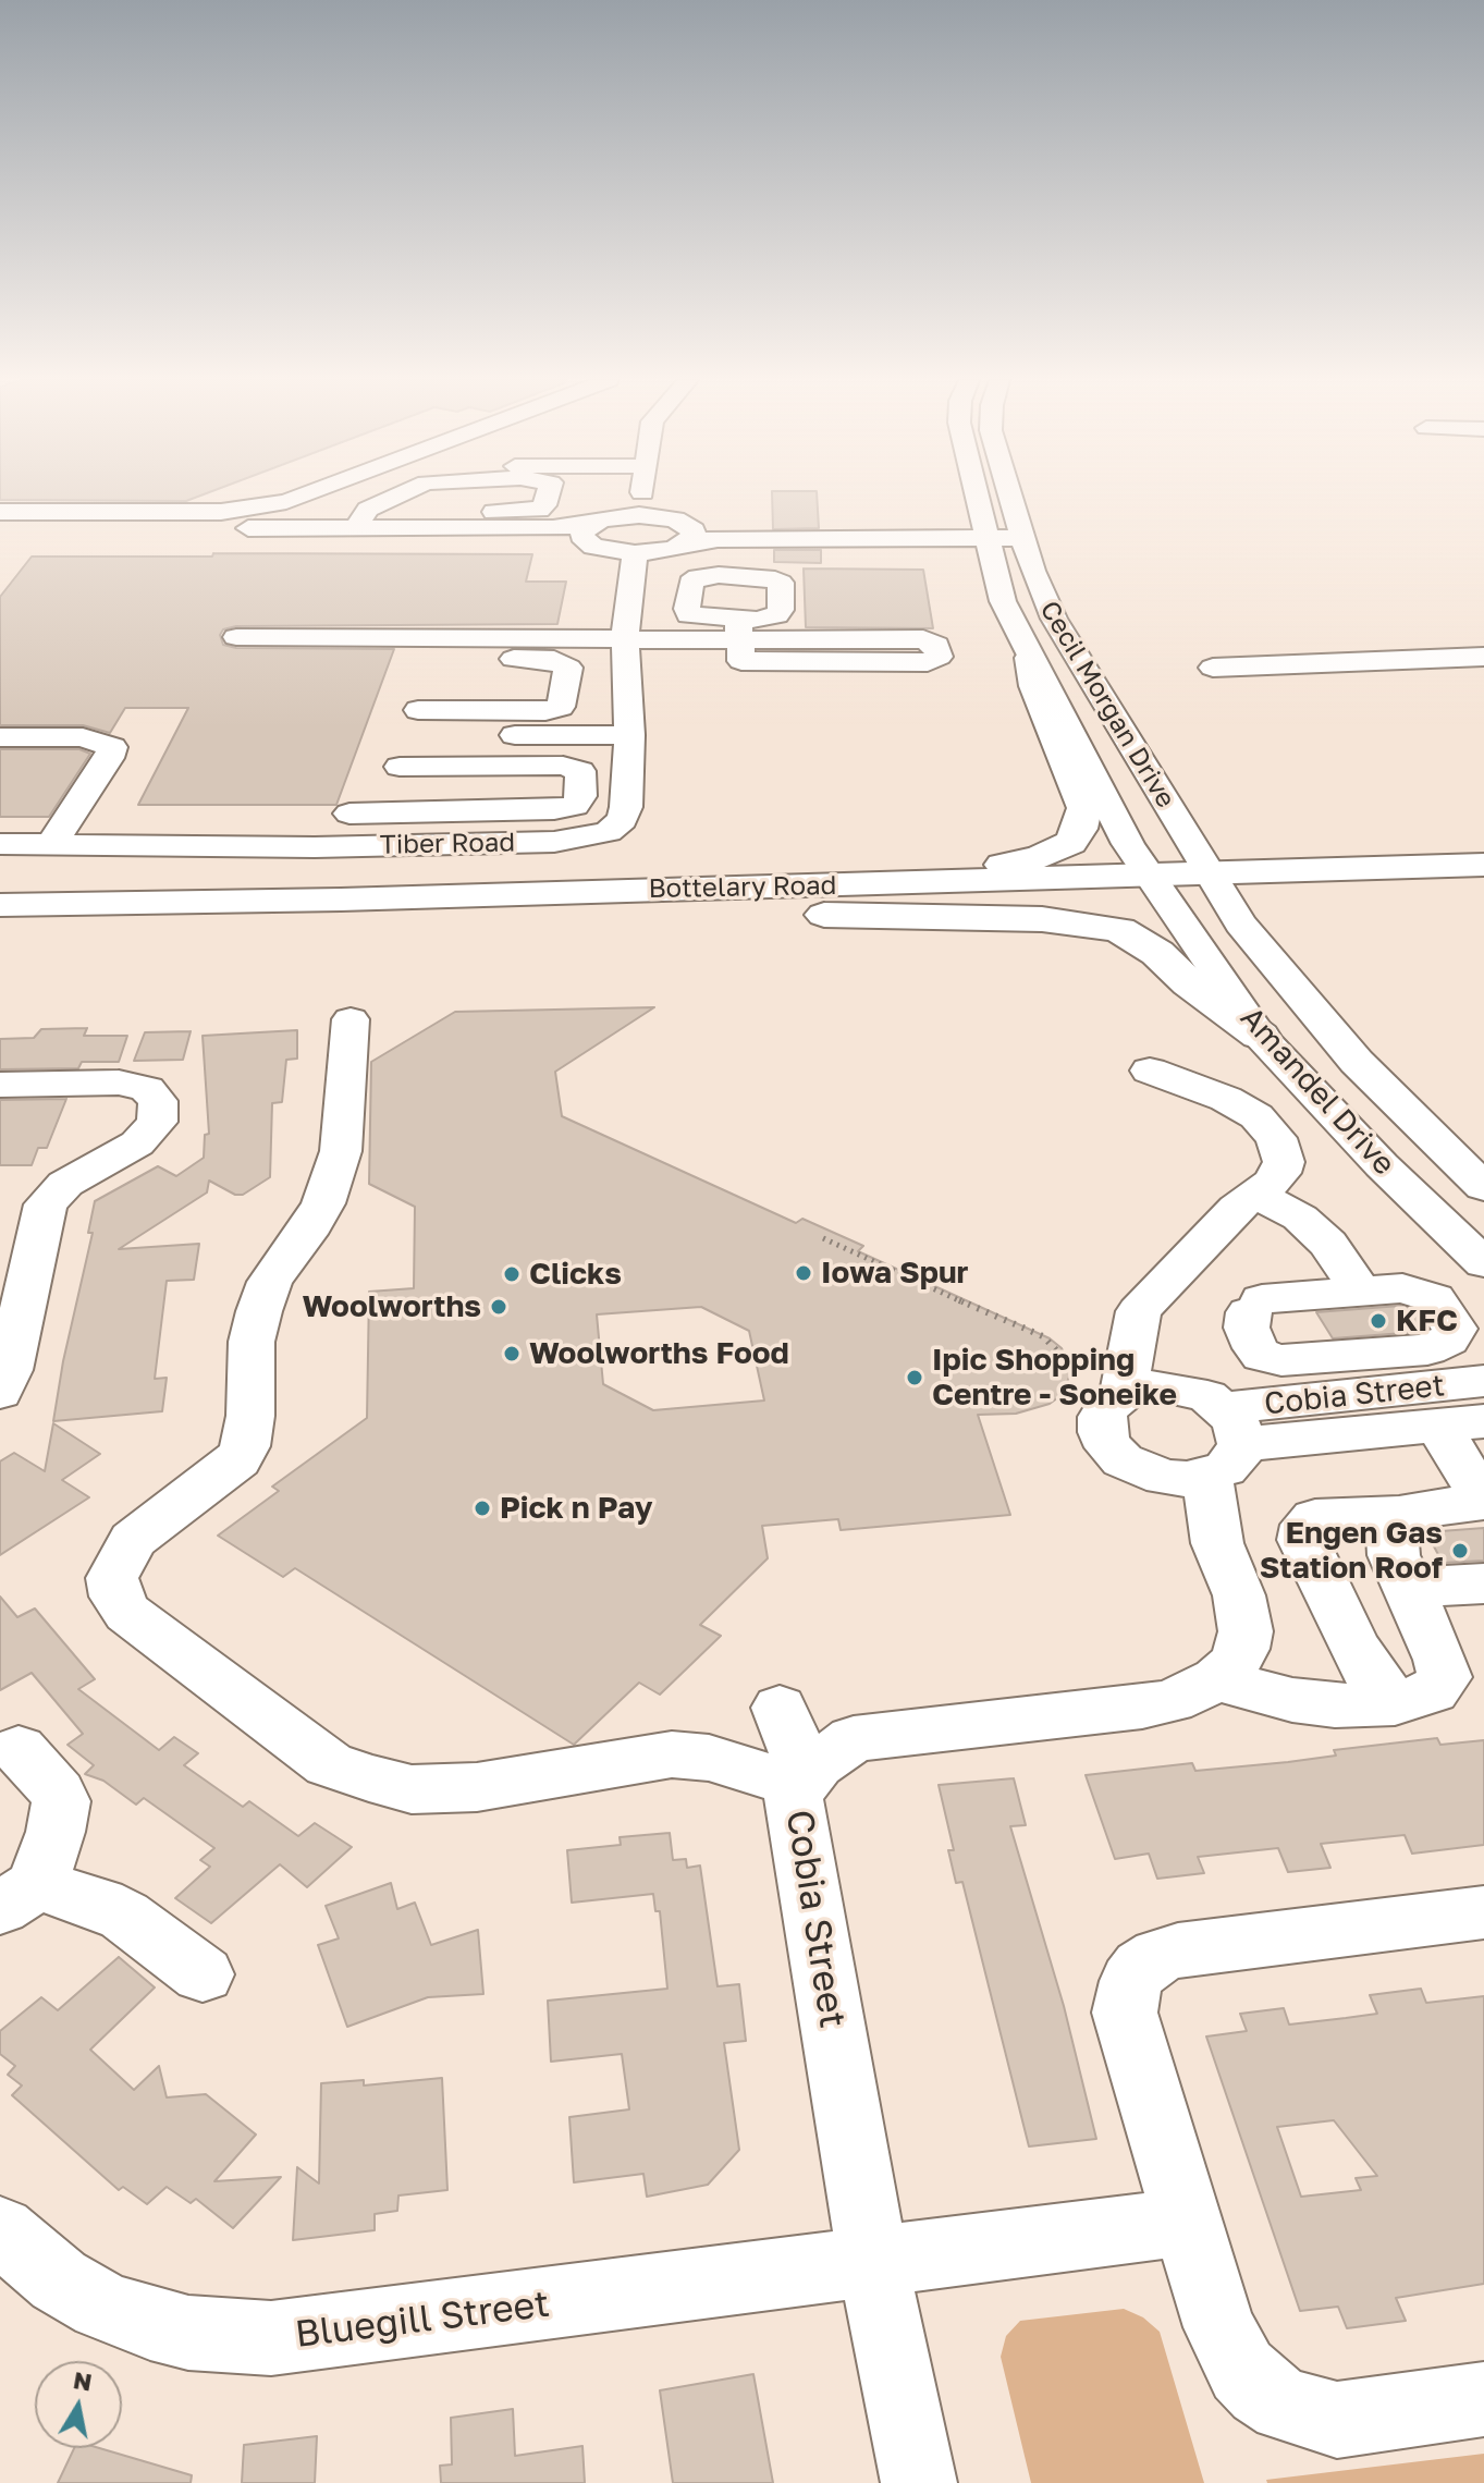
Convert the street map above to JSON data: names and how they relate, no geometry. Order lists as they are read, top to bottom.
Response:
{
  "streets": {
    "main road": ["Bottelary Road"],
    "street": [
      "Cecil Morgan Drive",
      "Tiber Road",
      "Amandel Drive",
      "Cobia Street",
      "Bluegill Street"
    ]
  },
  "crossings": [
    ["Cecil Morgan Drive", "Bottelary Road"],
    ["Cecil Morgan Drive", "Amandel Drive"],
    ["Bottelary Road", "Amandel Drive"],
    ["Cobia Street", "Bluegill Street"]
  ],
  "places": [
    "Iowa Spur",
    "Clicks",
    "Woolworths",
    "KFC",
    "Woolworths Food",
    "Ipic Shopping Centre - Soneike",
    "Pick n Pay",
    "Engen Gas Station Roof"
  ],
  "north": "top"
}
